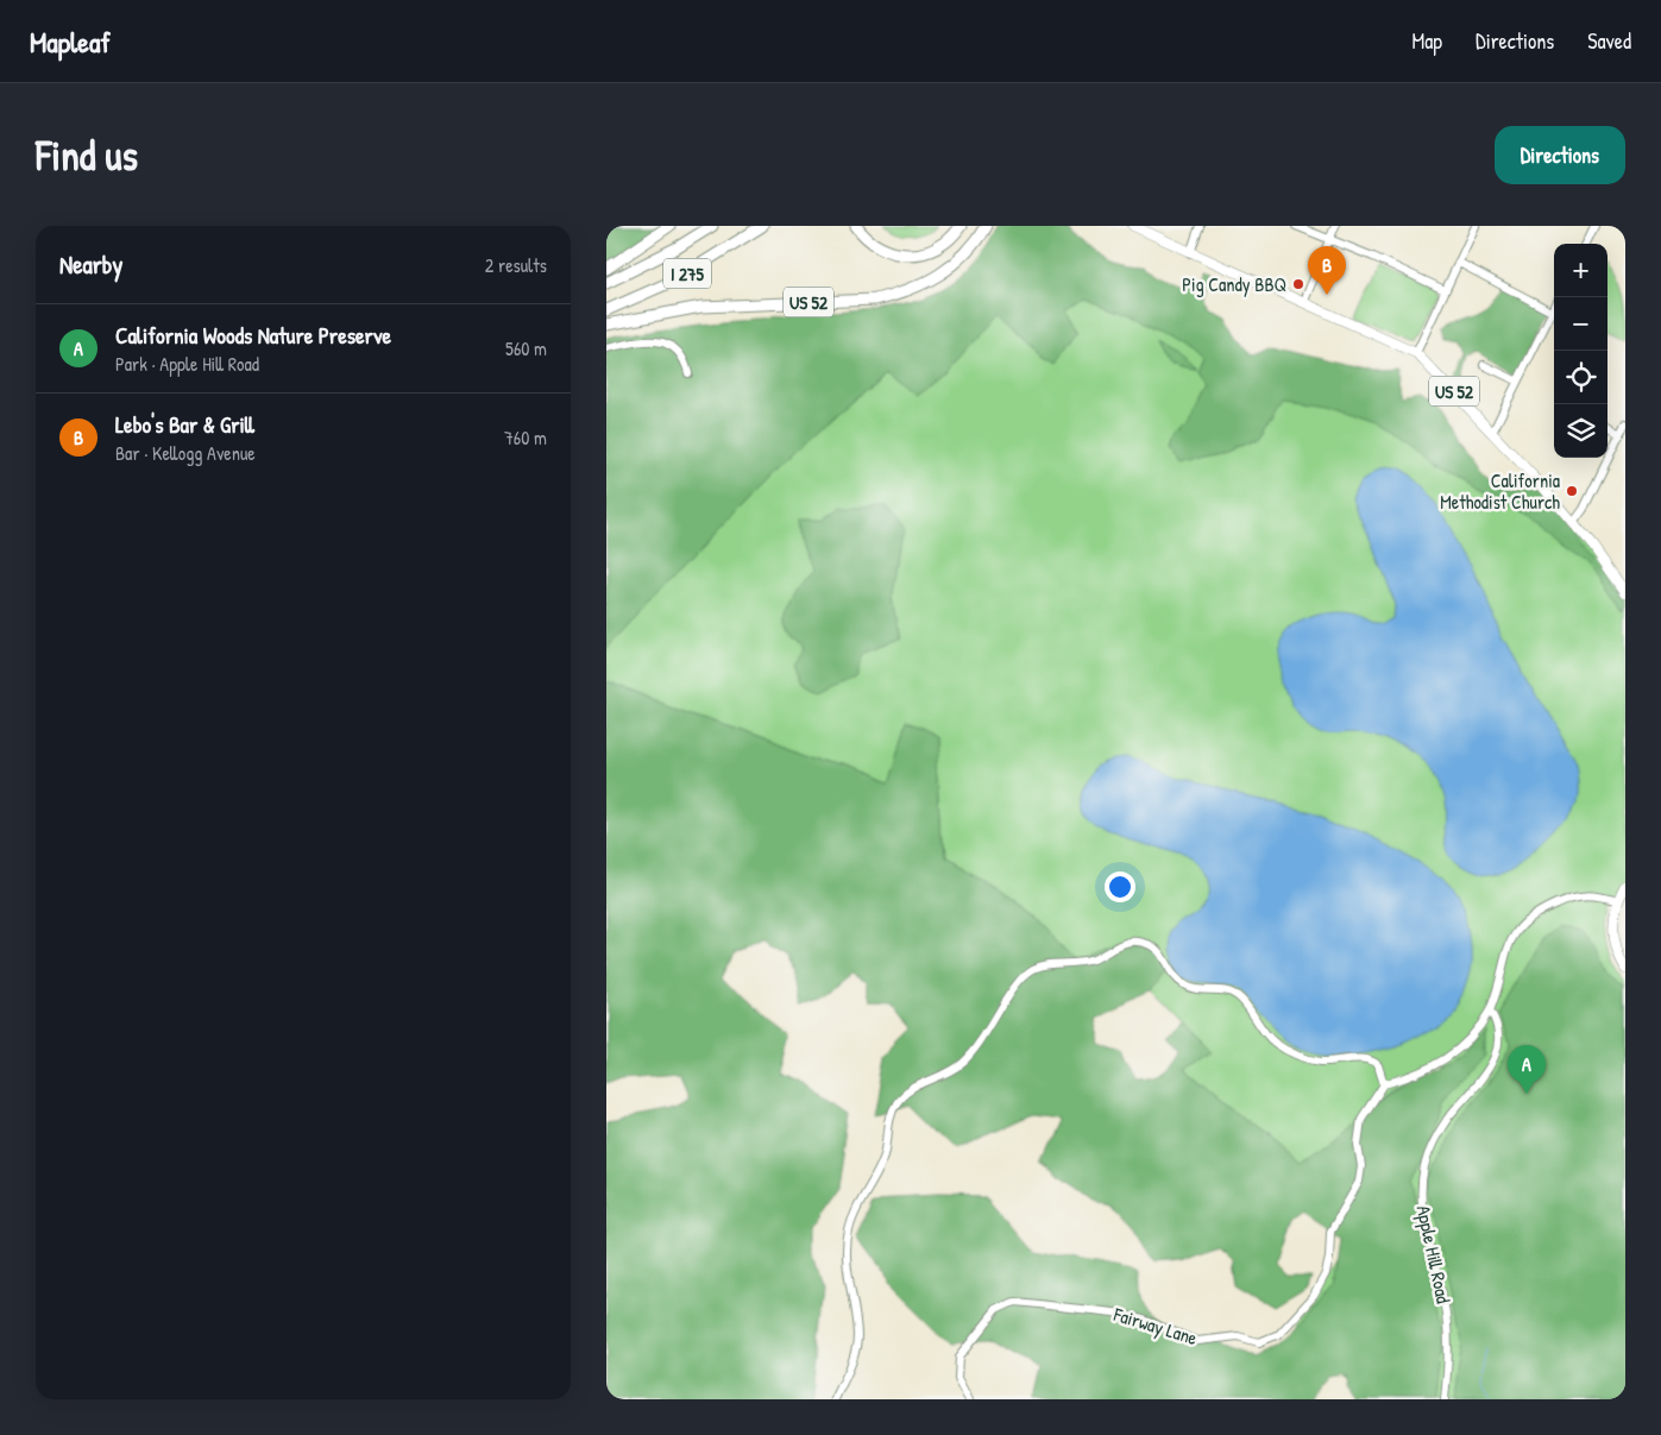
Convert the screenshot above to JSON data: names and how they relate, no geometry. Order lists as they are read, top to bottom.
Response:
{
  "streets": {
    "highway": ["I 275", "US 52"],
    "street": ["Apple Hill Road", "Fairway Lane"]
  },
  "places": ["Pig Candy BBQ", "California Methodist Church"],
  "page": {
    "header": "Mapleaf",
    "nav": ["Map", "Directions", "Saved"],
    "buttons": "Directions",
    "title": "Find us",
    "heading": ["Nearby", "2 results"],
    "map_buttons": ["+", "−"],
    "pins": ["B", "A"],
    "list": [
      {
        "mark": "A",
        "name": "California Woods Nature Preserve",
        "note": "Park · Apple Hill Road",
        "value": "560 m"
      },
      {
        "mark": "B",
        "name": "Lebo's Bar & Grill",
        "note": "Bar · Kellogg Avenue",
        "value": "760 m"
      }
    ]
  }
}
